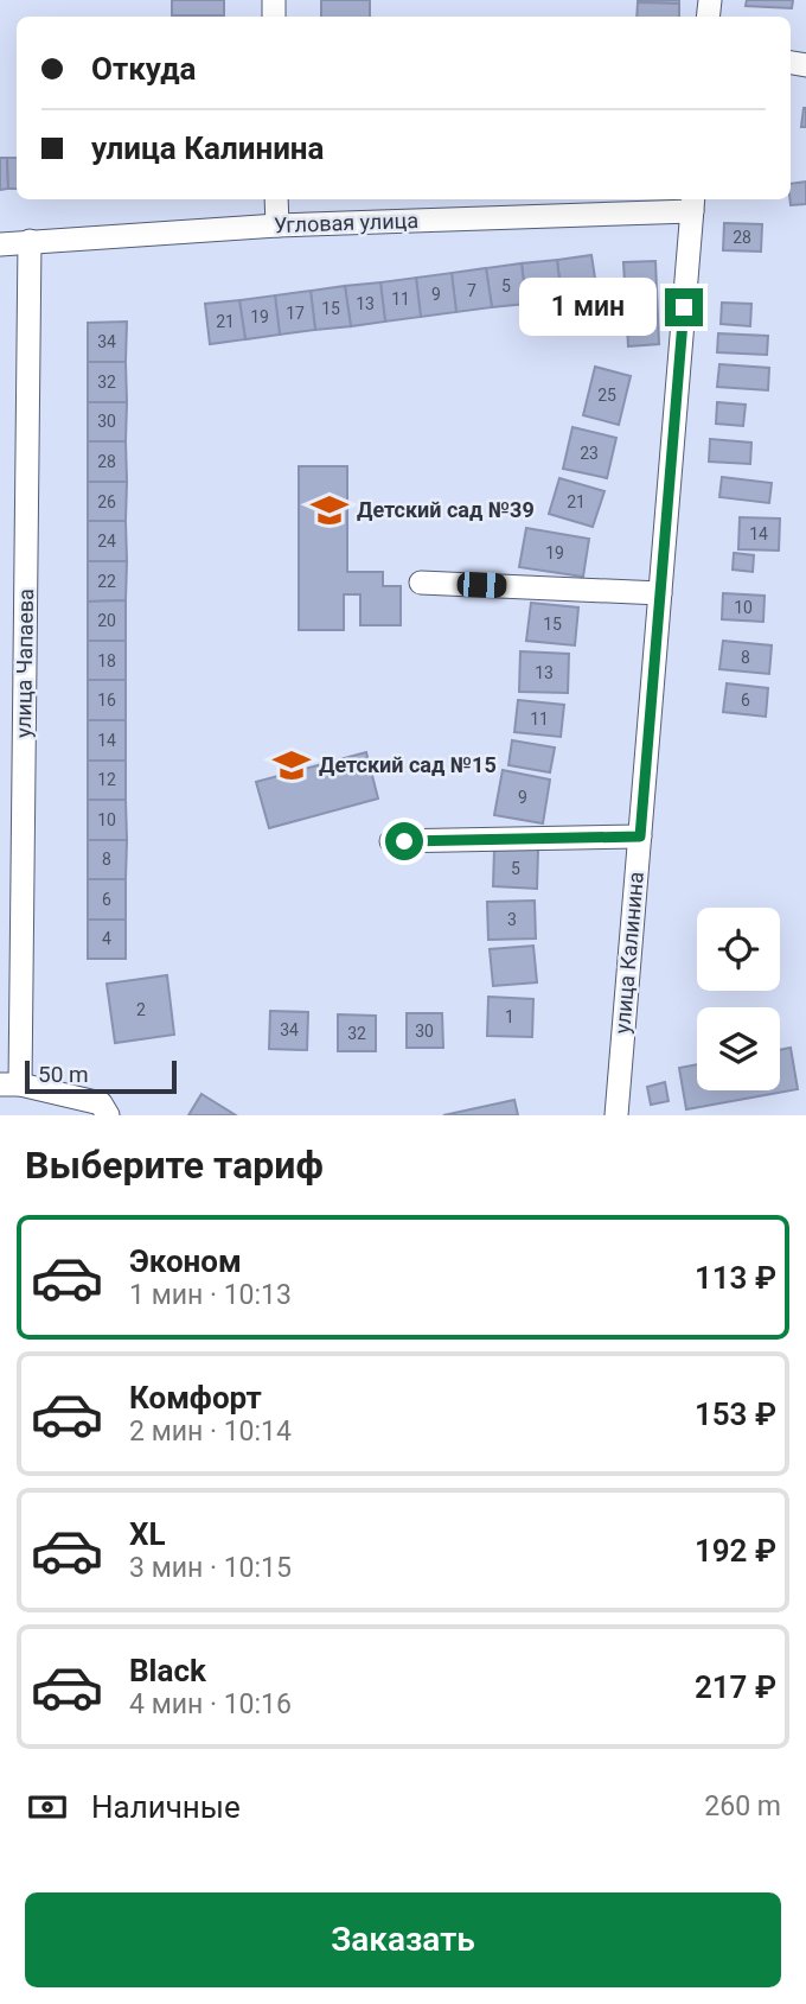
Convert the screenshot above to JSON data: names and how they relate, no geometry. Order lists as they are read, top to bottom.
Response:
{
  "streets": {
    "street": ["Угловая улица", "улица Чапаева", "улица Калинина"]
  },
  "crossings": [
    ["Угловая улица", "улица Чапаева"],
    ["Угловая улица", "улица Калинина"]
  ],
  "places": {
    "school or university": ["Детский сад №39", "Детский сад №15"]
  },
  "house_numbers": [
    "28",
    "5",
    "7",
    "9",
    "11",
    "13",
    "15",
    "17",
    "19",
    "21",
    "34",
    "32",
    "25",
    "30",
    "23",
    "28",
    "26",
    "21",
    "14",
    "24",
    "19",
    "22",
    "10",
    "20",
    "15",
    "8",
    "18",
    "13",
    "16",
    "6",
    "11",
    "14",
    "12",
    "9",
    "10",
    "8",
    "5",
    "6",
    "3",
    "4",
    "2",
    "1",
    "34",
    "30",
    "32"
  ],
  "scale_bar": "50 m",
  "page": {
    "banner": ["Откуда", "улица Калинина"],
    "bubble": "1 мин",
    "scale": "50 m",
    "heading": "Выберите тариф",
    "list": [
      {
        "name": "Эконом",
        "note": "1 мин · 10:13",
        "value": "113 ₽"
      },
      {
        "name": "Комфорт",
        "note": "2 мин · 10:14",
        "value": "153 ₽"
      },
      {
        "name": "XL",
        "note": "3 мин · 10:15",
        "value": "192 ₽"
      },
      {
        "name": "Black",
        "note": "4 мин · 10:16",
        "value": "217 ₽"
      }
    ],
    "pay": ["Наличные", "260 m"],
    "buttons": "Заказать"
  }
}
